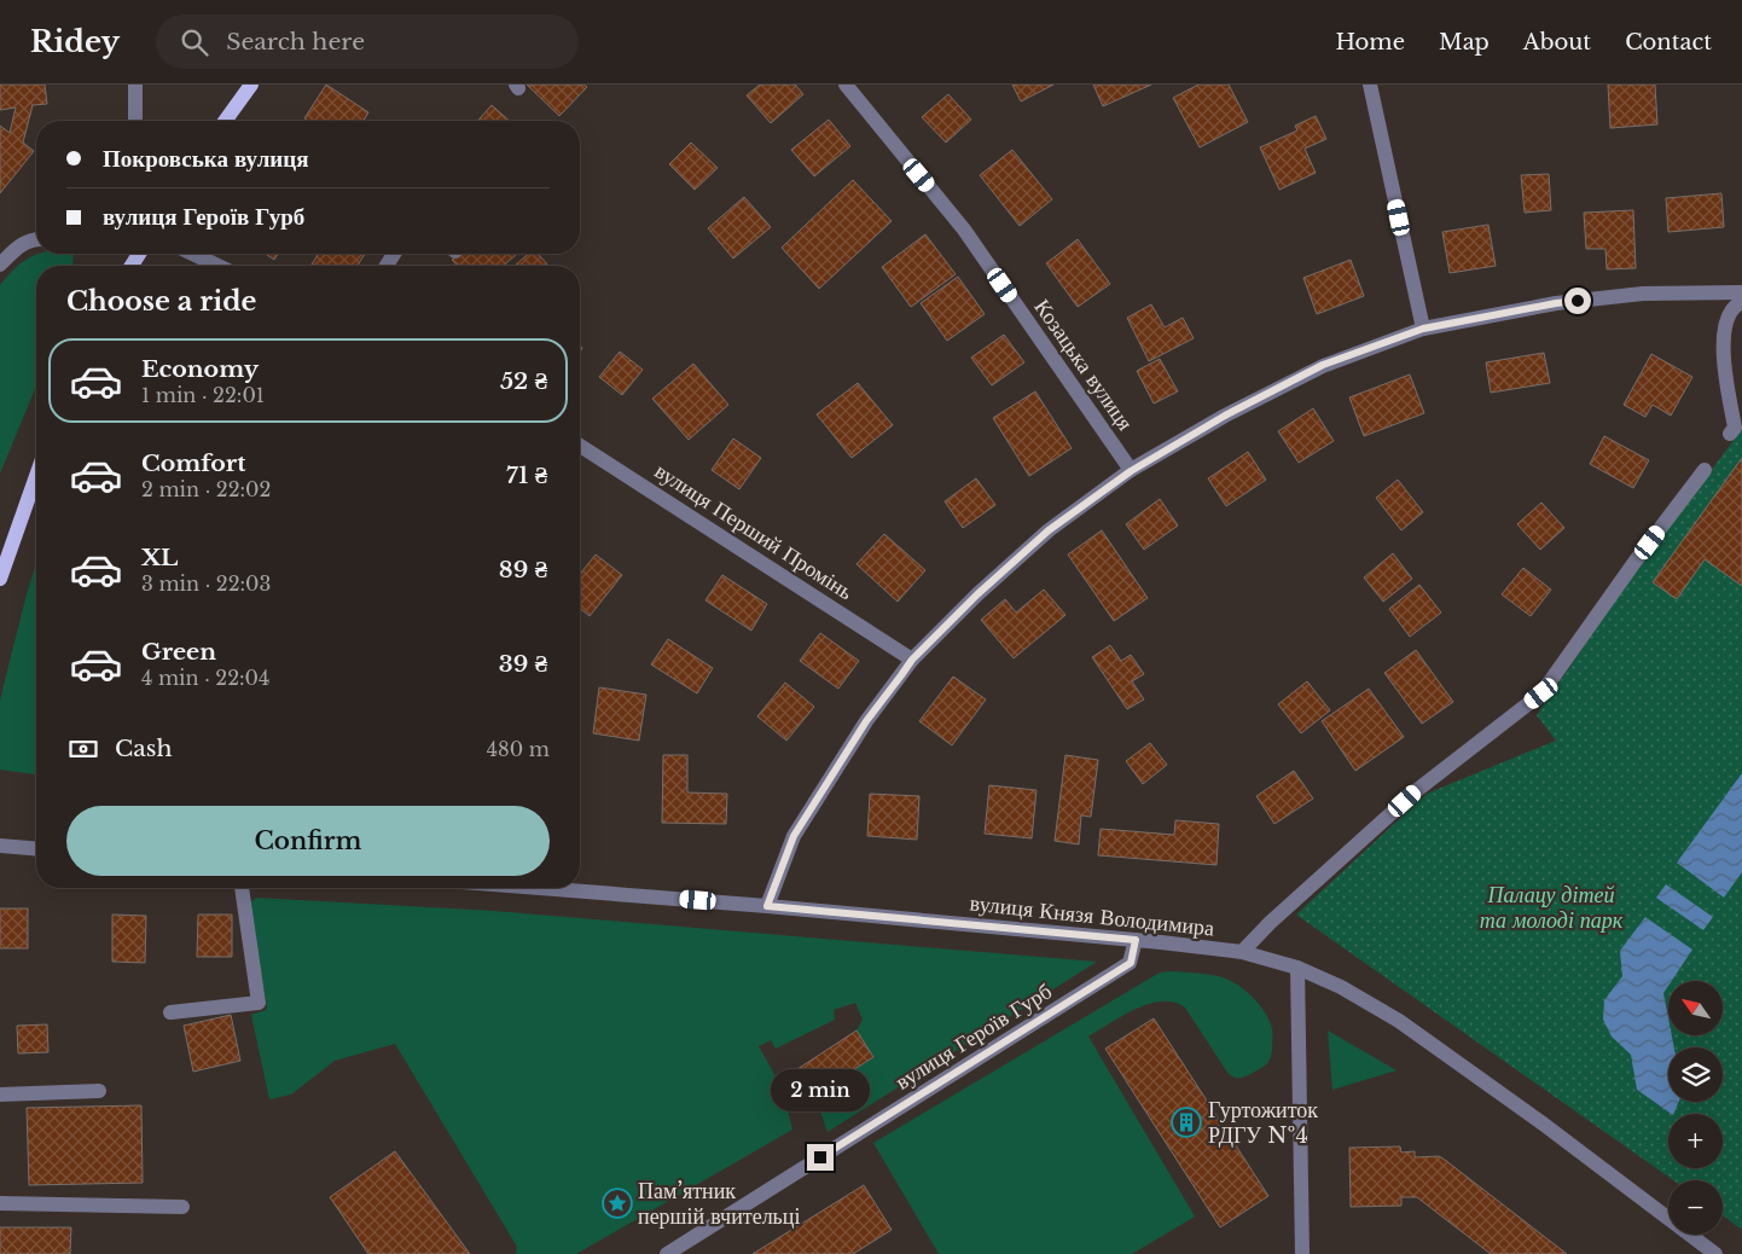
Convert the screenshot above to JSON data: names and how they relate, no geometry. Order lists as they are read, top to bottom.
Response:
{
  "streets": {
    "street": [
      "Козацька вулиця",
      "вулиця Перший Промінь",
      "вулиця Князя Володимира",
      "вулиця Героїв Гурб"
    ]
  },
  "crossings": [
    ["вулиця Князя Володимира", "вулиця Героїв Гурб"]
  ],
  "parks": ["Палацу дітей та молоді парк"],
  "places": {
    "building": ["Гуртожиток РДГУ №4"],
    "place": ["Пам’ятник першій вчительці"]
  },
  "north": "top left",
  "page": {
    "header": "Ridey",
    "search": "Search here",
    "nav": [
      "Home",
      "Map",
      "About",
      "Contact"
    ],
    "banner": ["Покровська вулиця", "вулиця Героїв Гурб"],
    "heading": "Choose a ride",
    "list": [
      {
        "name": "Economy",
        "note": "1 min · 22:01",
        "value": "52 ₴"
      },
      {
        "name": "Comfort",
        "note": "2 min · 22:02",
        "value": "71 ₴"
      },
      {
        "name": "XL",
        "note": "3 min · 22:03",
        "value": "89 ₴"
      },
      {
        "name": "Green",
        "note": "4 min · 22:04",
        "value": "39 ₴"
      }
    ],
    "pay": ["Cash", "480 m"],
    "buttons": "Confirm",
    "map_buttons": ["+", "−"],
    "bubble": "2 min"
  }
}
